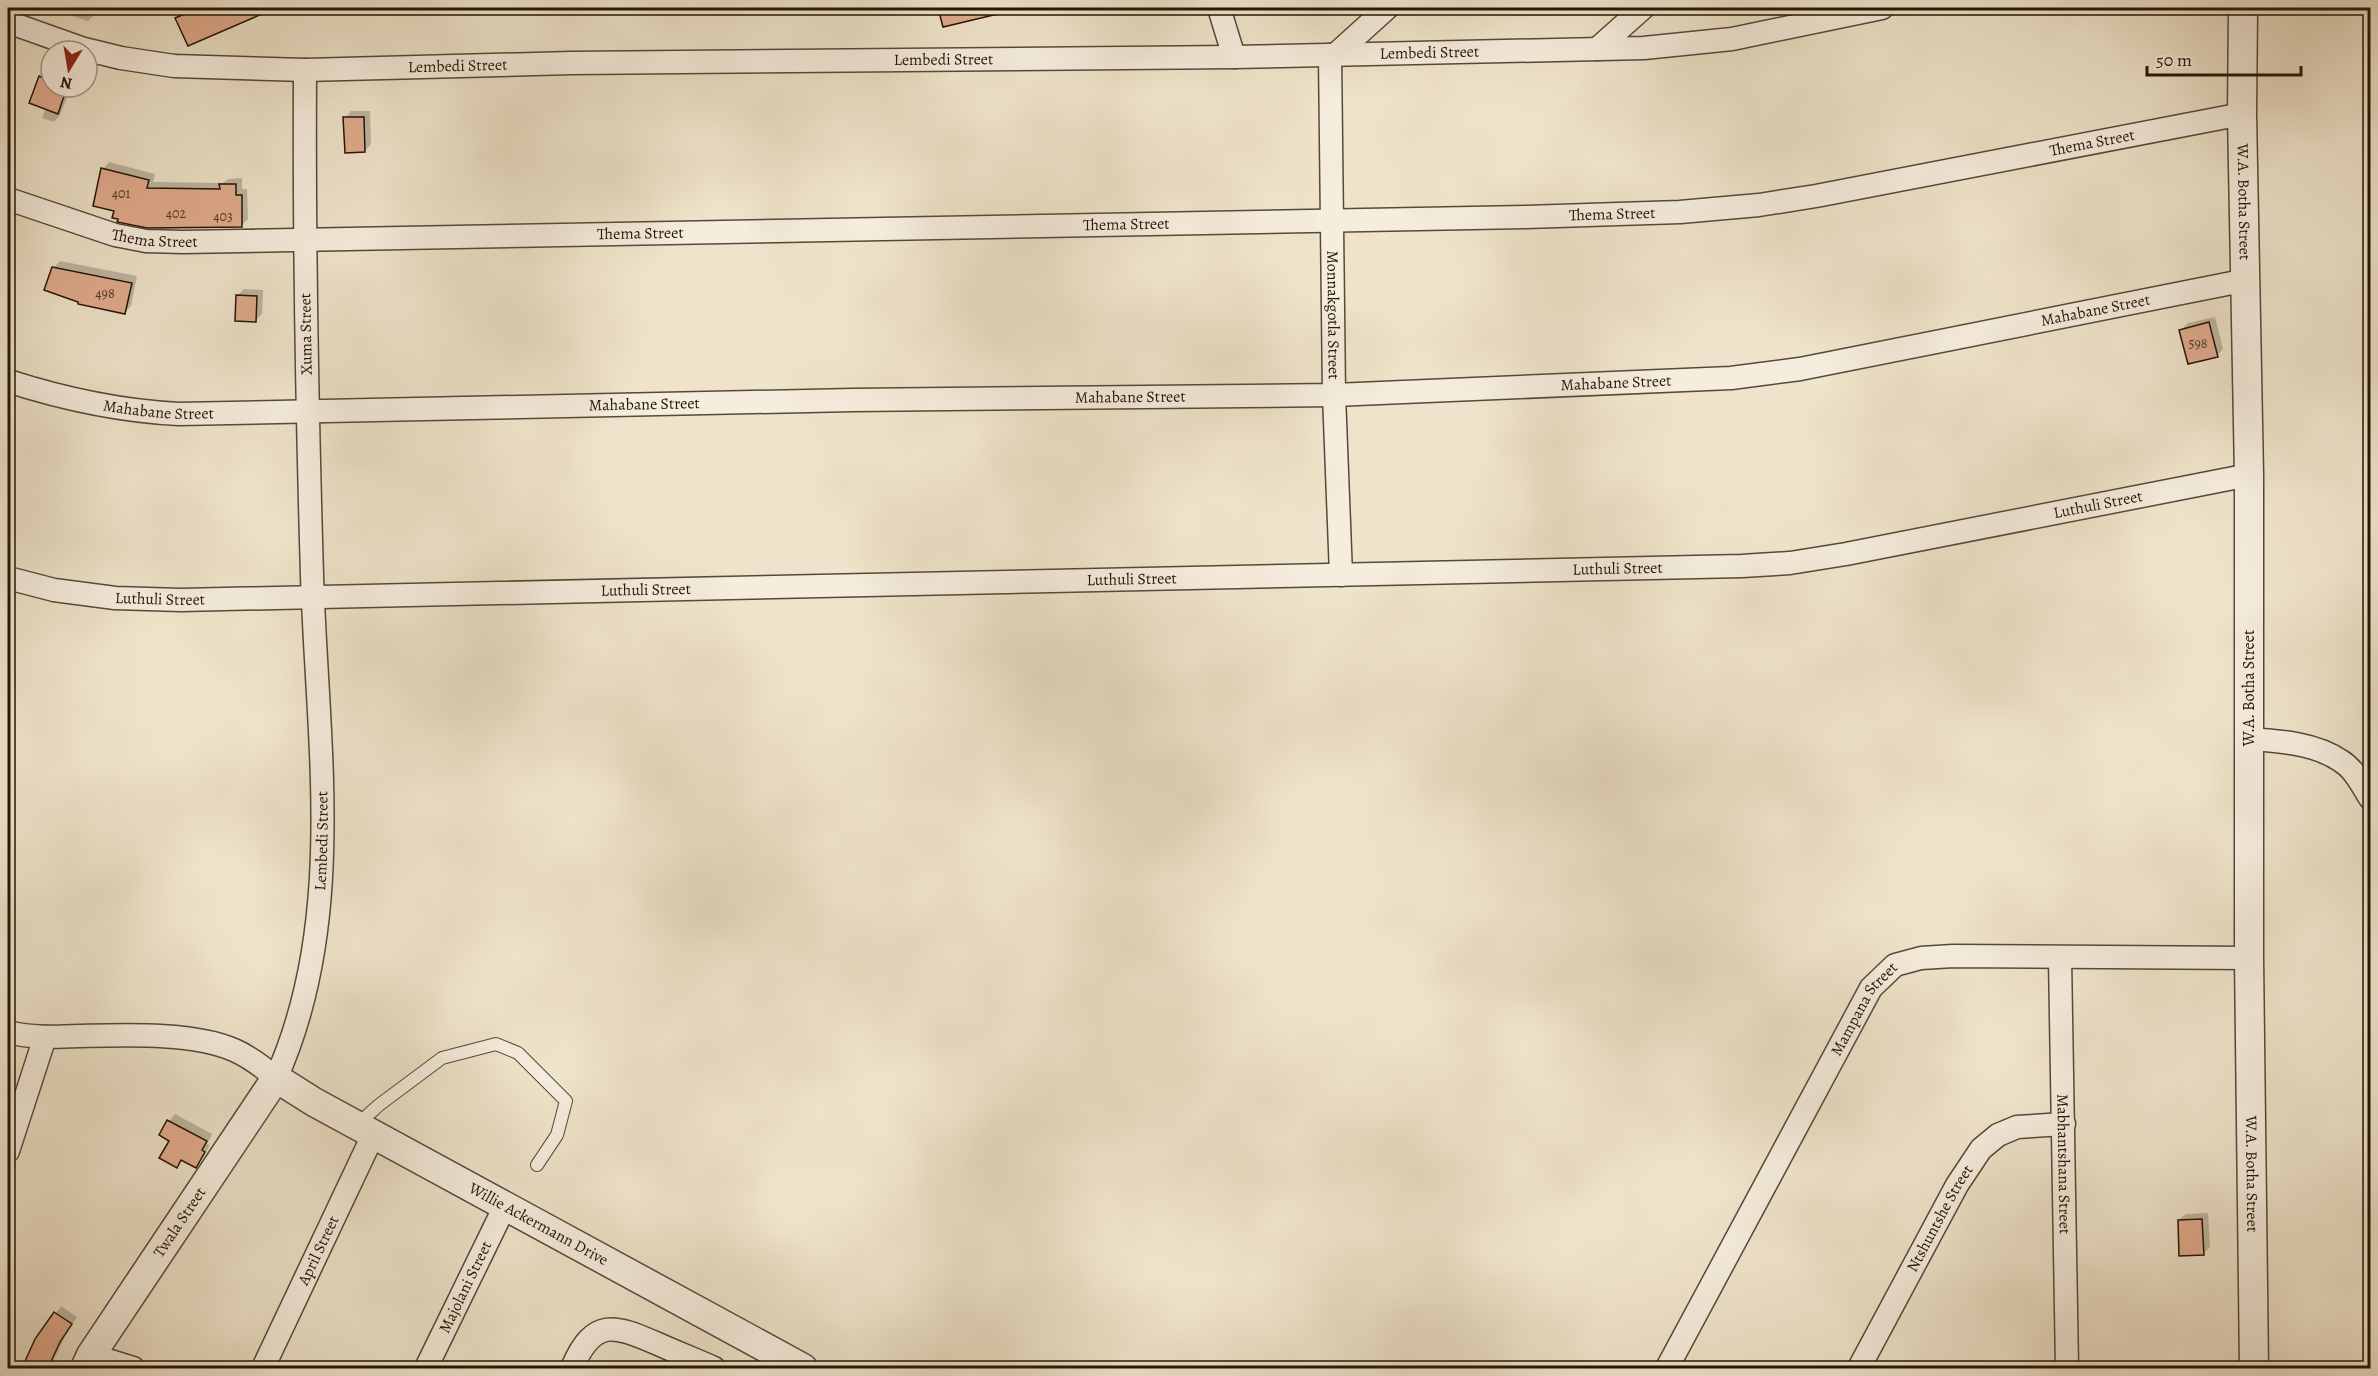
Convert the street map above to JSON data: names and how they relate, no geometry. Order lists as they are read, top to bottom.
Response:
{
  "streets": {
    "street": [
      "Lembedi Street",
      "Thema Street",
      "W.A. Botha Street",
      "Mahabane Street",
      "Monnakgotla Street",
      "Xuma Street",
      "Luthuli Street",
      "Mampana Street",
      "Mabhantshana Street",
      "Ntshuntshe Street",
      "Twala Street",
      "Willie Ackermann Drive",
      "April Street",
      "Majolani Street"
    ]
  },
  "crossings": [
    ["Lembedi Street", "Monnakgotla Street"],
    ["Lembedi Street", "Xuma Street"],
    ["Lembedi Street", "Luthuli Street"],
    ["Lembedi Street", "Twala Street"],
    ["Lembedi Street", "Willie Ackermann Drive"],
    ["Thema Street", "W.A. Botha Street"],
    ["Thema Street", "Monnakgotla Street"],
    ["Thema Street", "Xuma Street"],
    ["W.A. Botha Street", "Mahabane Street"],
    ["W.A. Botha Street", "Luthuli Street"],
    ["W.A. Botha Street", "Mampana Street"],
    ["Mahabane Street", "Monnakgotla Street"],
    ["Mahabane Street", "Xuma Street"],
    ["Monnakgotla Street", "Luthuli Street"],
    ["Xuma Street", "Luthuli Street"],
    ["Mampana Street", "Mabhantshana Street"],
    ["Mabhantshana Street", "Ntshuntshe Street"],
    ["Twala Street", "Willie Ackermann Drive"],
    ["Willie Ackermann Drive", "April Street"],
    ["Willie Ackermann Drive", "Majolani Street"]
  ],
  "house_numbers": [
    "401",
    "402",
    "403",
    "498",
    "598"
  ],
  "scale_bar": "50 m",
  "north": "bottom"
}
